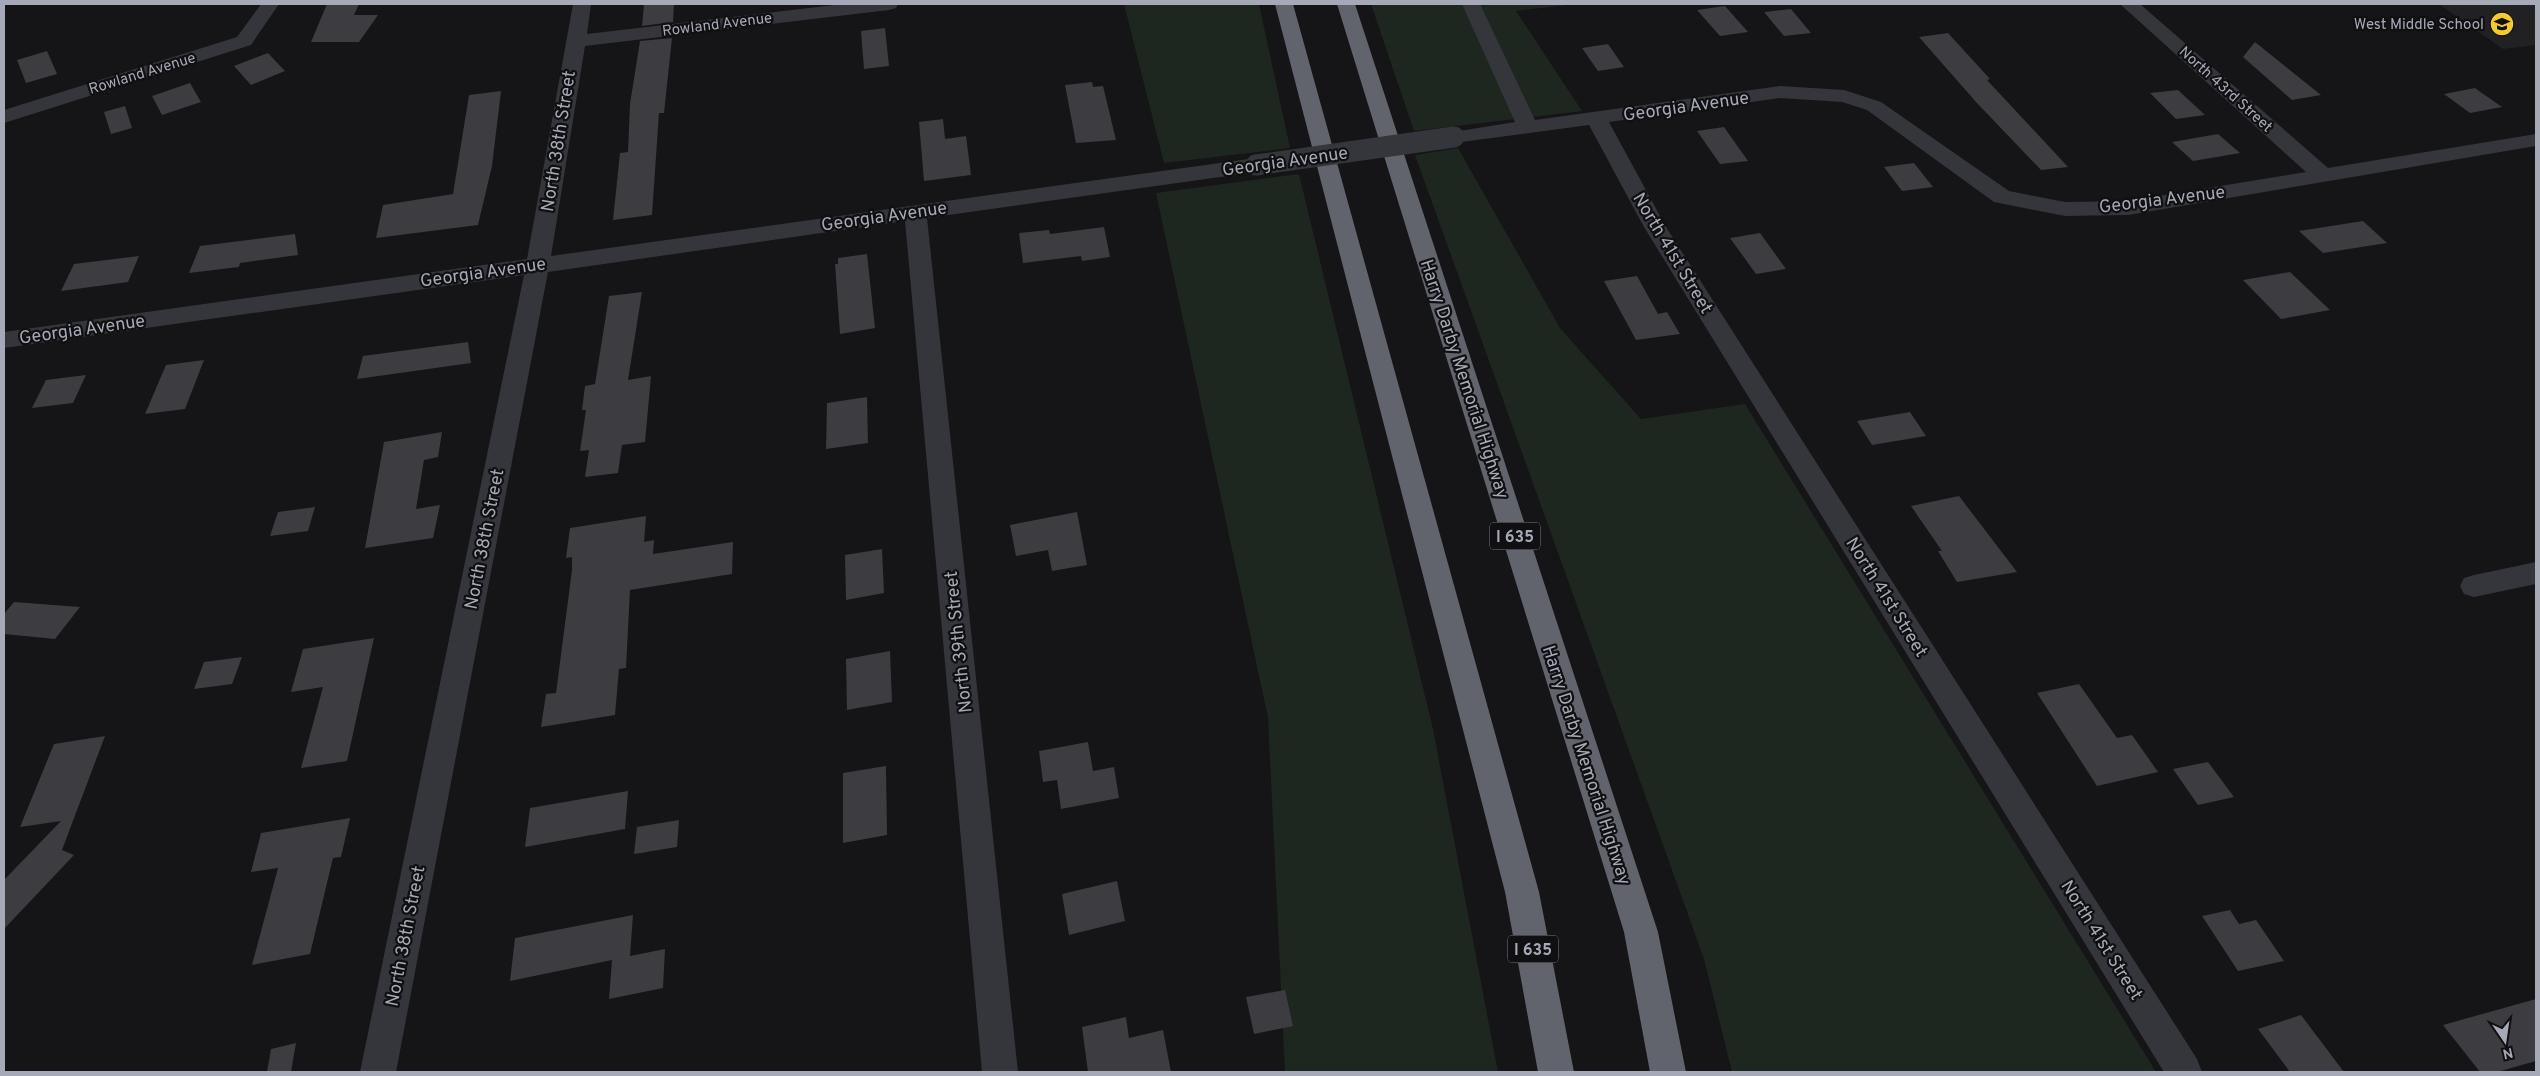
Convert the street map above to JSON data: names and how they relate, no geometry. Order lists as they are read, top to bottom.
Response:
{
  "streets": {
    "highway": ["Harry Darby Memorial Highway", "I 635"],
    "street": [
      "Rowland Avenue",
      "North 43rd Street",
      "Georgia Avenue",
      "North 38th Street",
      "North 41st Street",
      "North 39th Street"
    ]
  },
  "crossings": [
    ["Rowland Avenue", "North 38th Street"],
    ["North 43rd Street", "Georgia Avenue"],
    ["Georgia Avenue", "North 38th Street"],
    ["Georgia Avenue", "North 41st Street"],
    ["Georgia Avenue", "North 39th Street"]
  ],
  "places": {
    "school or university": ["West Middle School"]
  },
  "north": "bottom"
}
